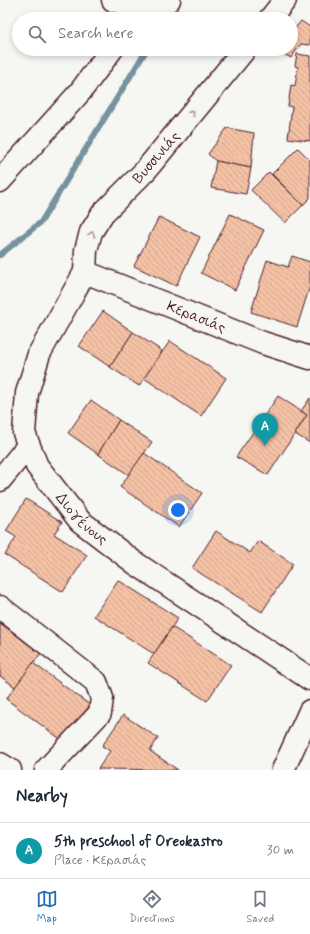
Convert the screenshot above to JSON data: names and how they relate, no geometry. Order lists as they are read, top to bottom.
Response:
{
  "streets": {
    "street": ["Βυσσινιάς", "Κερασιάς", "Διογένους"]
  },
  "crossings": [
    ["Βυσσινιάς", "Κερασιάς"],
    ["Βυσσινιάς", "Διογένους"],
    ["Κερασιάς", "Διογένους"]
  ],
  "page": {
    "search": "Search here",
    "pins": "A",
    "heading": "Nearby",
    "list": [
      {
        "mark": "A",
        "name": "5th preschool of Oreokastro",
        "note": "Place · Κερασιάς",
        "value": "30 m"
      }
    ],
    "nav": ["Map", "Directions", "Saved"]
  }
}
